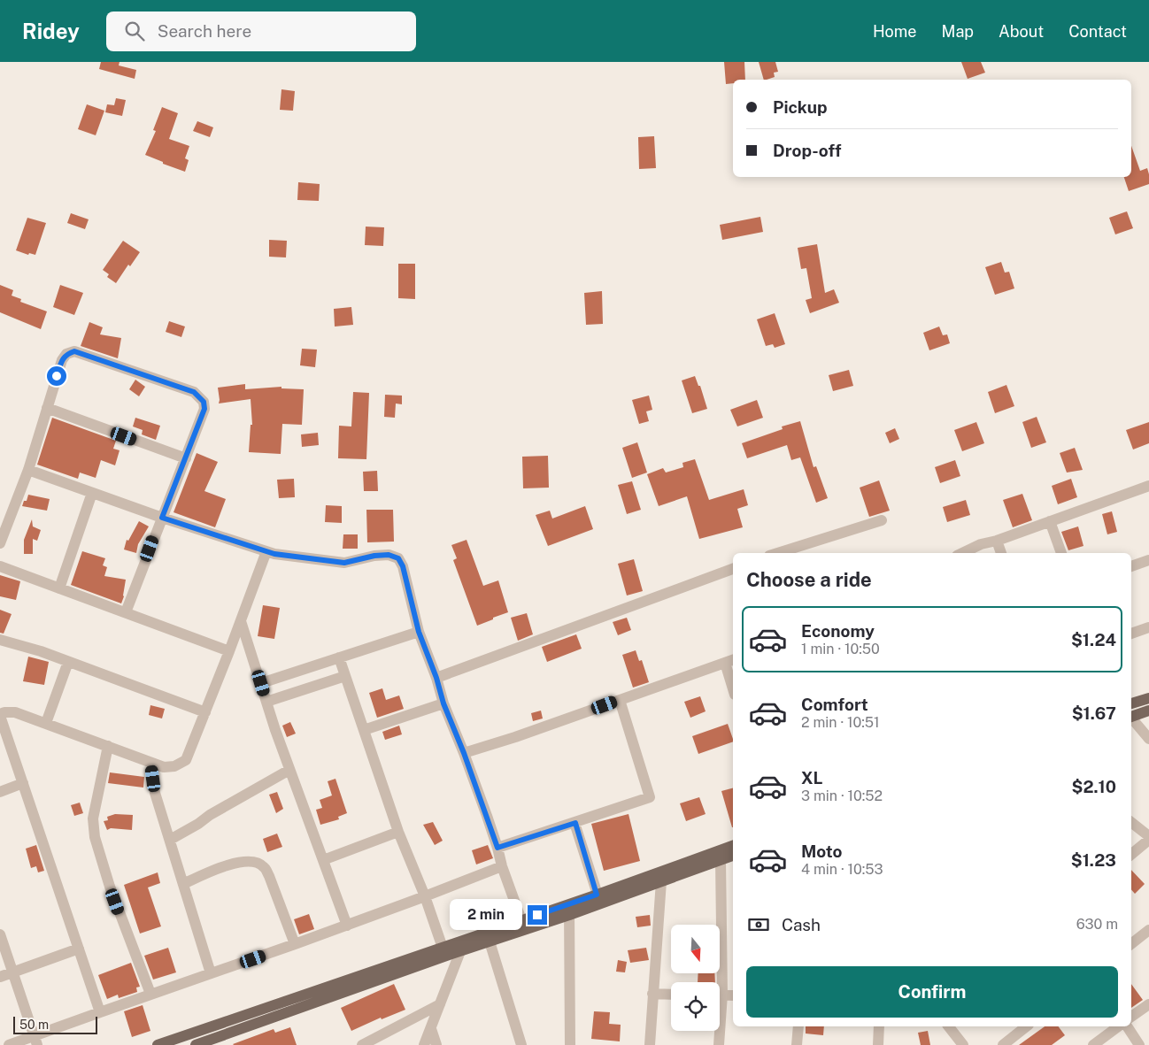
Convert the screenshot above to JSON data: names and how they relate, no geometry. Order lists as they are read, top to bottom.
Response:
{
  "scale_bar": "50 m",
  "north": "bottom",
  "page": {
    "header": "Ridey",
    "search": "Search here",
    "nav": [
      "Home",
      "Map",
      "About",
      "Contact"
    ],
    "banner": ["Pickup", "Drop-off"],
    "heading": "Choose a ride",
    "list": [
      {
        "name": "Economy",
        "note": "1 min · 10:50",
        "value": "$1.24"
      },
      {
        "name": "Comfort",
        "note": "2 min · 10:51",
        "value": "$1.67"
      },
      {
        "name": "XL",
        "note": "3 min · 10:52",
        "value": "$2.10"
      },
      {
        "name": "Moto",
        "note": "4 min · 10:53",
        "value": "$1.23"
      }
    ],
    "bubble": "2 min",
    "pay": ["Cash", "630 m"],
    "buttons": "Confirm",
    "scale": "50 m"
  }
}
